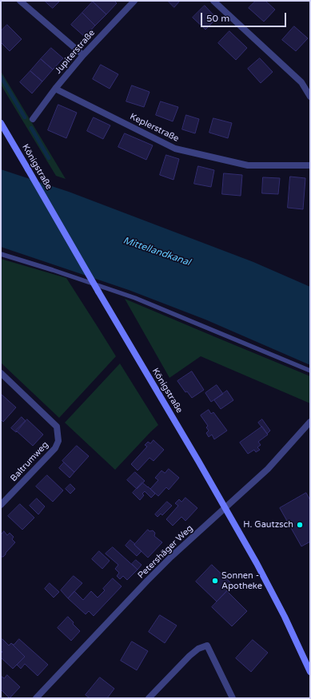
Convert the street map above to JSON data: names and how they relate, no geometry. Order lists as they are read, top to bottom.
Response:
{
  "streets": {
    "main road": ["Königstraße"],
    "street": [
      "Jupiterstraße",
      "Keplerstraße",
      "Baltrumweg",
      "Petershäger Weg"
    ]
  },
  "crossings": [
    ["Jupiterstraße", "Keplerstraße"],
    ["Königstraße", "Petershäger Weg"]
  ],
  "water": ["Mittellandkanal"],
  "places": ["H. Gautzsch", "Sonnen - Apotheke"],
  "scale_bar": "50 m"
}
